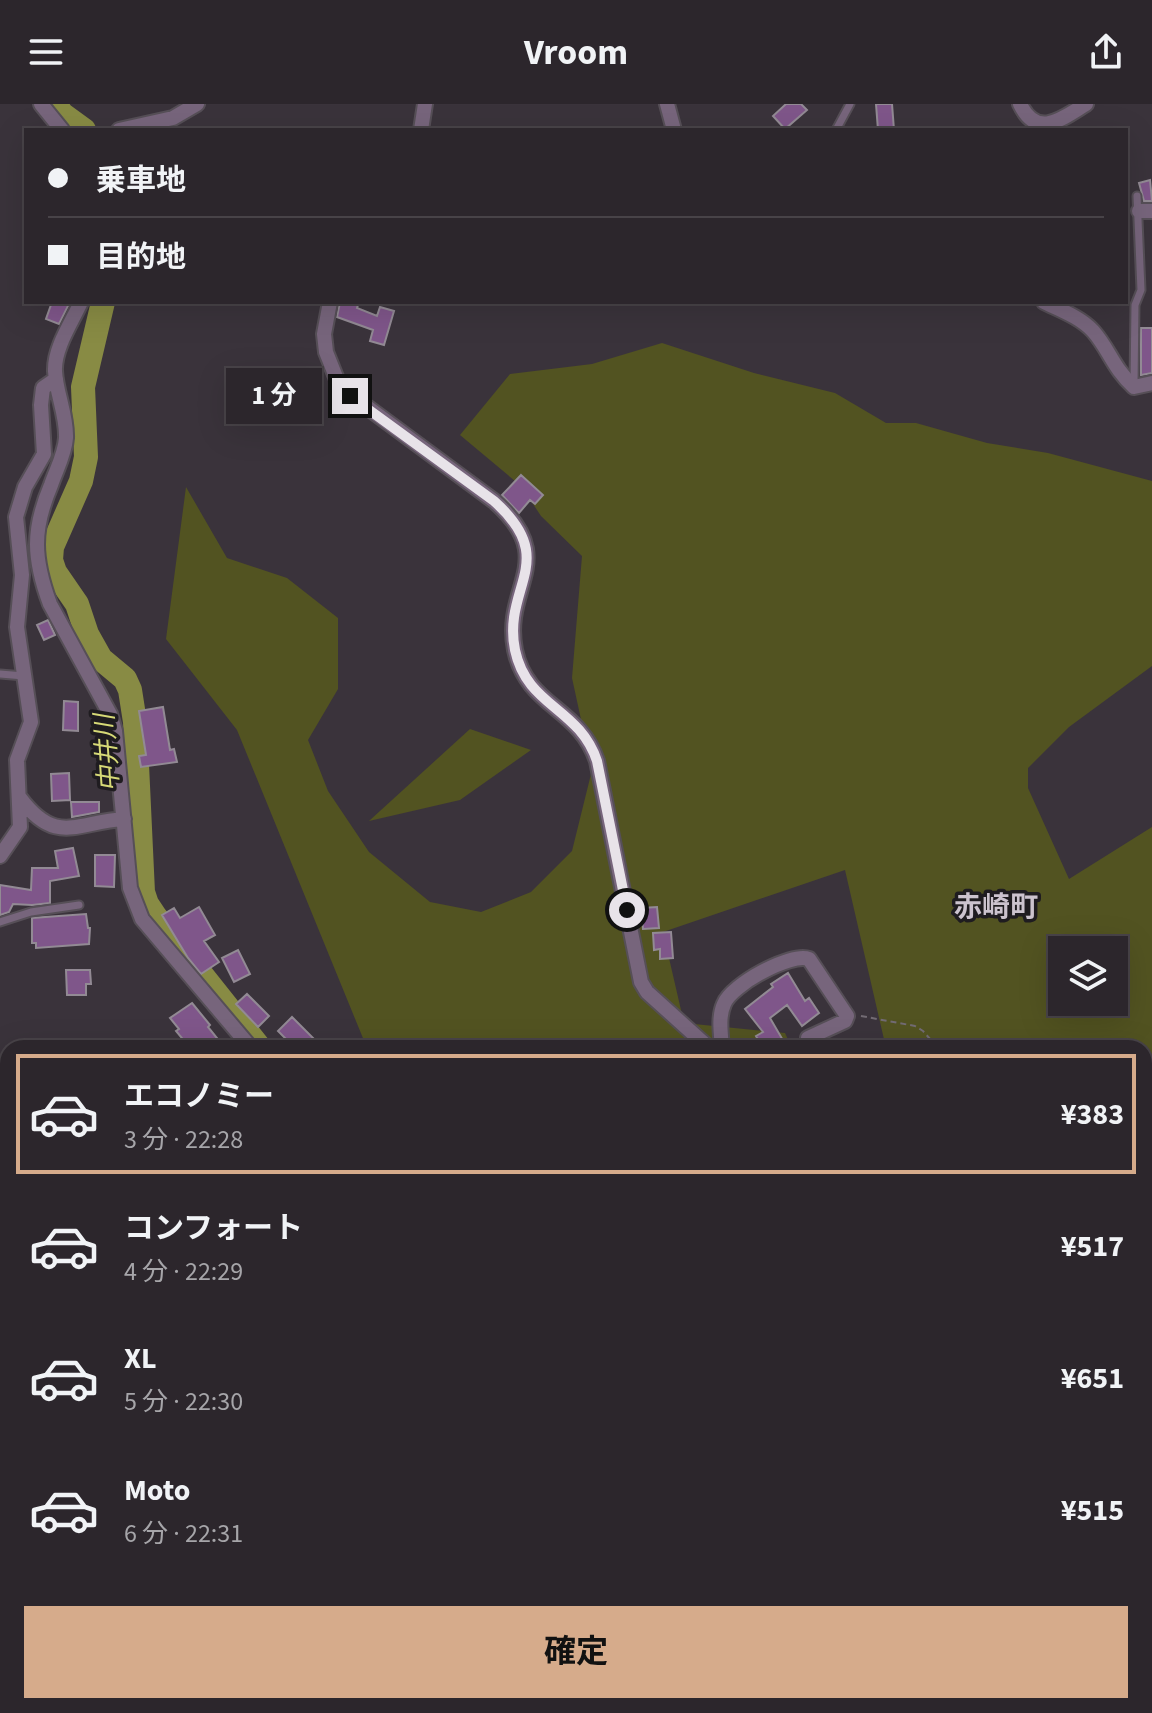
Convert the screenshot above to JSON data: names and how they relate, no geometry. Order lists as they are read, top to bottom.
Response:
{
  "districts": ["赤崎町"],
  "water": ["中井川"],
  "page": {
    "header": "Vroom",
    "banner": ["乗車地", "目的地"],
    "bubble": "1 分",
    "list": [
      {
        "name": "エコノミー",
        "note": "3 分 · 22:28",
        "value": "¥383"
      },
      {
        "name": "コンフォート",
        "note": "4 分 · 22:29",
        "value": "¥517"
      },
      {
        "name": "XL",
        "note": "5 分 · 22:30",
        "value": "¥651"
      },
      {
        "name": "Moto",
        "note": "6 分 · 22:31",
        "value": "¥515"
      }
    ],
    "buttons": "確定"
  }
}
